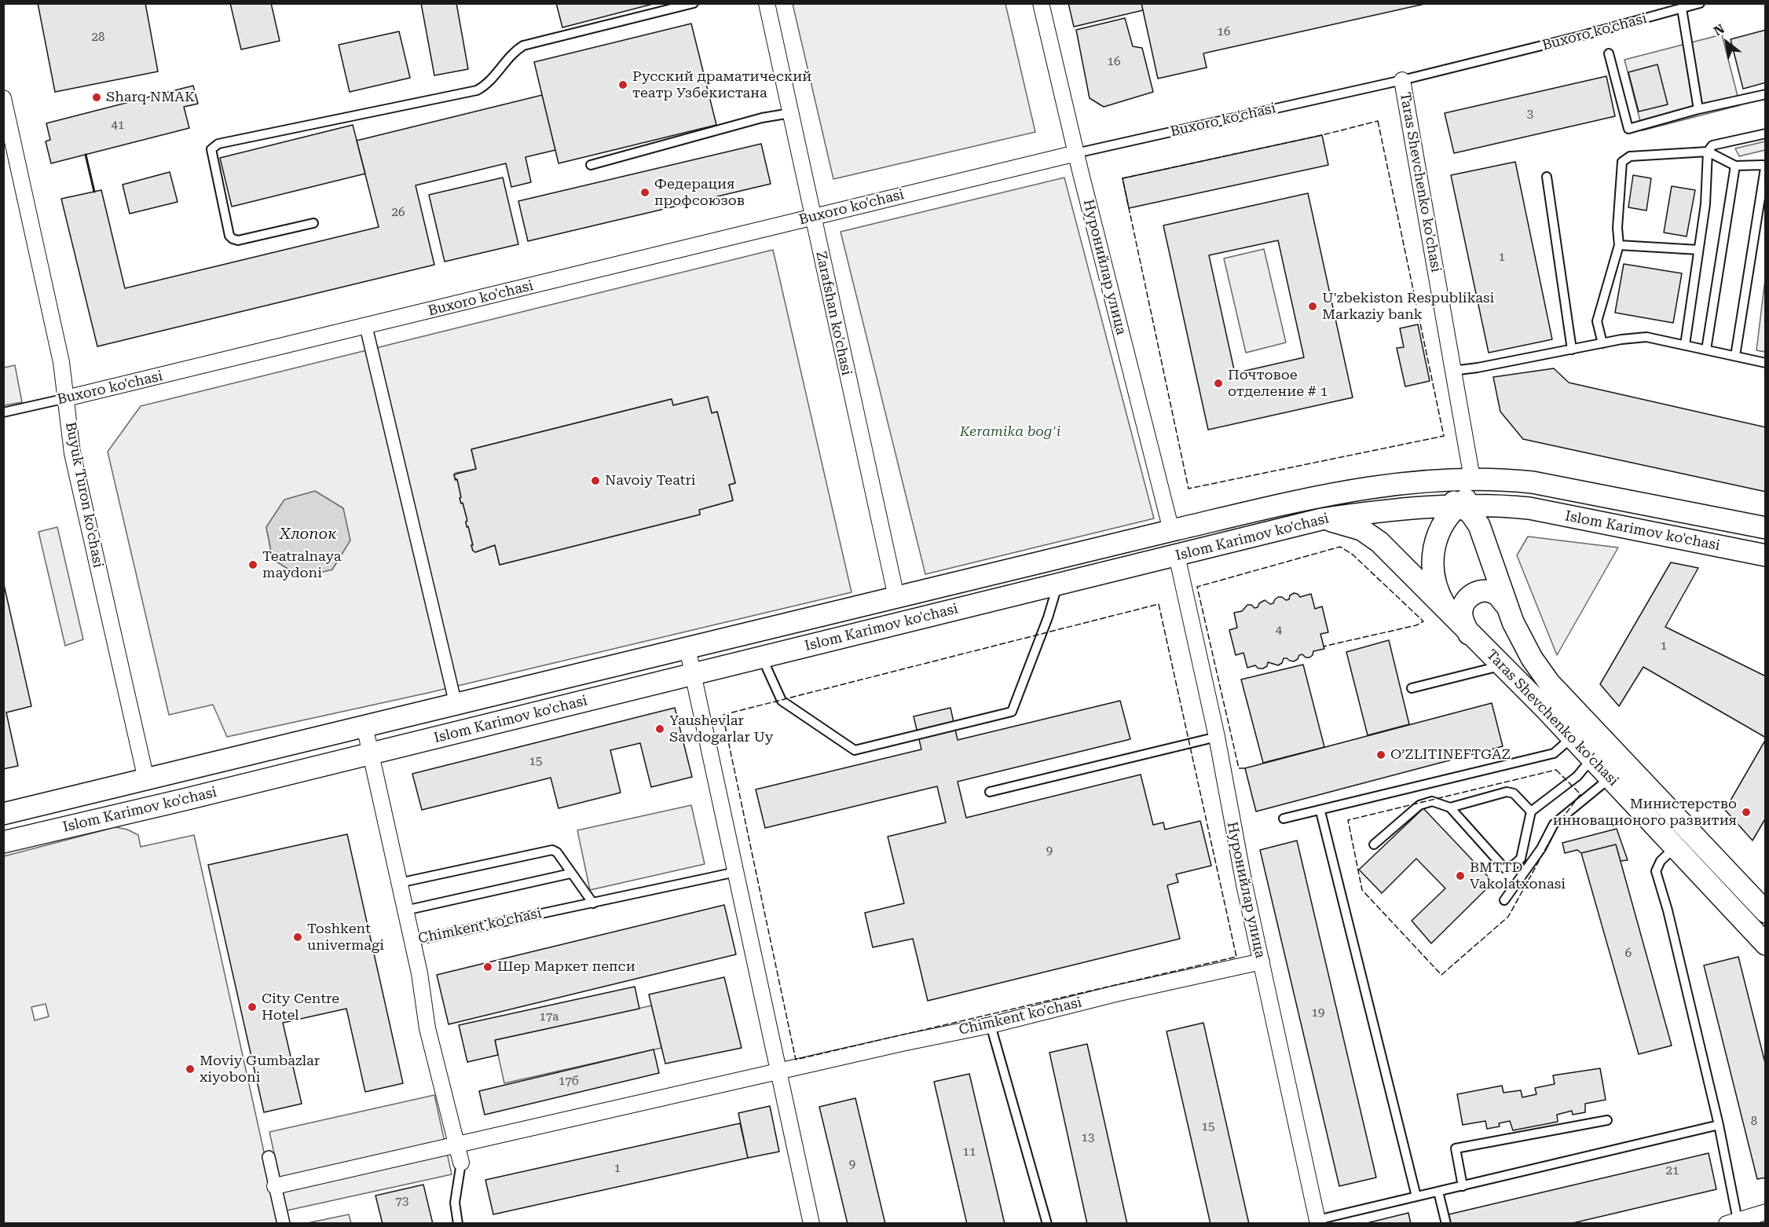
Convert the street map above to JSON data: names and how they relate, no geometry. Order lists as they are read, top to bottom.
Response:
{
  "streets": {
    "main road": ["Taras Shevchenko ko'chasi", "Zarafshan ko'chasi", "Islom Karimov ko'chasi"],
    "street": [
      "Buxoro ko'chasi",
      "Нуронийлар улица",
      "Buyuk Turon ko'chasi",
      "Chimkent ko'chasi"
    ]
  },
  "crossings": [
    ["Buxoro ko'chasi", "Taras Shevchenko ko'chasi"],
    ["Buxoro ko'chasi", "Нуронийлар улица"],
    ["Buxoro ko'chasi", "Zarafshan ko'chasi"],
    ["Buxoro ko'chasi", "Buyuk Turon ko'chasi"],
    ["Taras Shevchenko ko'chasi", "Islom Karimov ko'chasi"],
    ["Нуронийлар улица", "Islom Karimov ko'chasi"],
    ["Нуронийлар улица", "Chimkent ko'chasi"],
    ["Zarafshan ko'chasi", "Islom Karimov ko'chasi"],
    ["Buyuk Turon ko'chasi", "Islom Karimov ko'chasi"],
    ["Islom Karimov ko'chasi", "Chimkent ko'chasi"]
  ],
  "water": ["Хлопок"],
  "parks": ["Keramika bog'i"],
  "places": [
    "Русский драматический театр Узбекистана",
    "Sharq NMAK",
    "Федерация профсоюзов",
    "U'zbekiston Respublikasi Markaziy bank",
    "Почтовое отделение # 1",
    "Navoiy Teatri",
    "Teatralnaya maydoni",
    "Yaushevlar Savdogarlar Uy",
    "O’ZLITINEFTGAZ",
    "Министерство инновационого развития",
    "BMTTD Vakolatxonasi",
    "Toshkent univermagi",
    "Шер Маркет пепси",
    "City Centre Hotel",
    "Moviy Gumbazlar xiyoboni"
  ],
  "house_numbers": [
    "16",
    "28",
    "16",
    "3",
    "41",
    "26",
    "1",
    "4",
    "1",
    "15",
    "9",
    "6",
    "19",
    "17а",
    "17б",
    "8",
    "15",
    "13",
    "11",
    "9",
    "1",
    "21",
    "73"
  ],
  "north": "top left"
}
